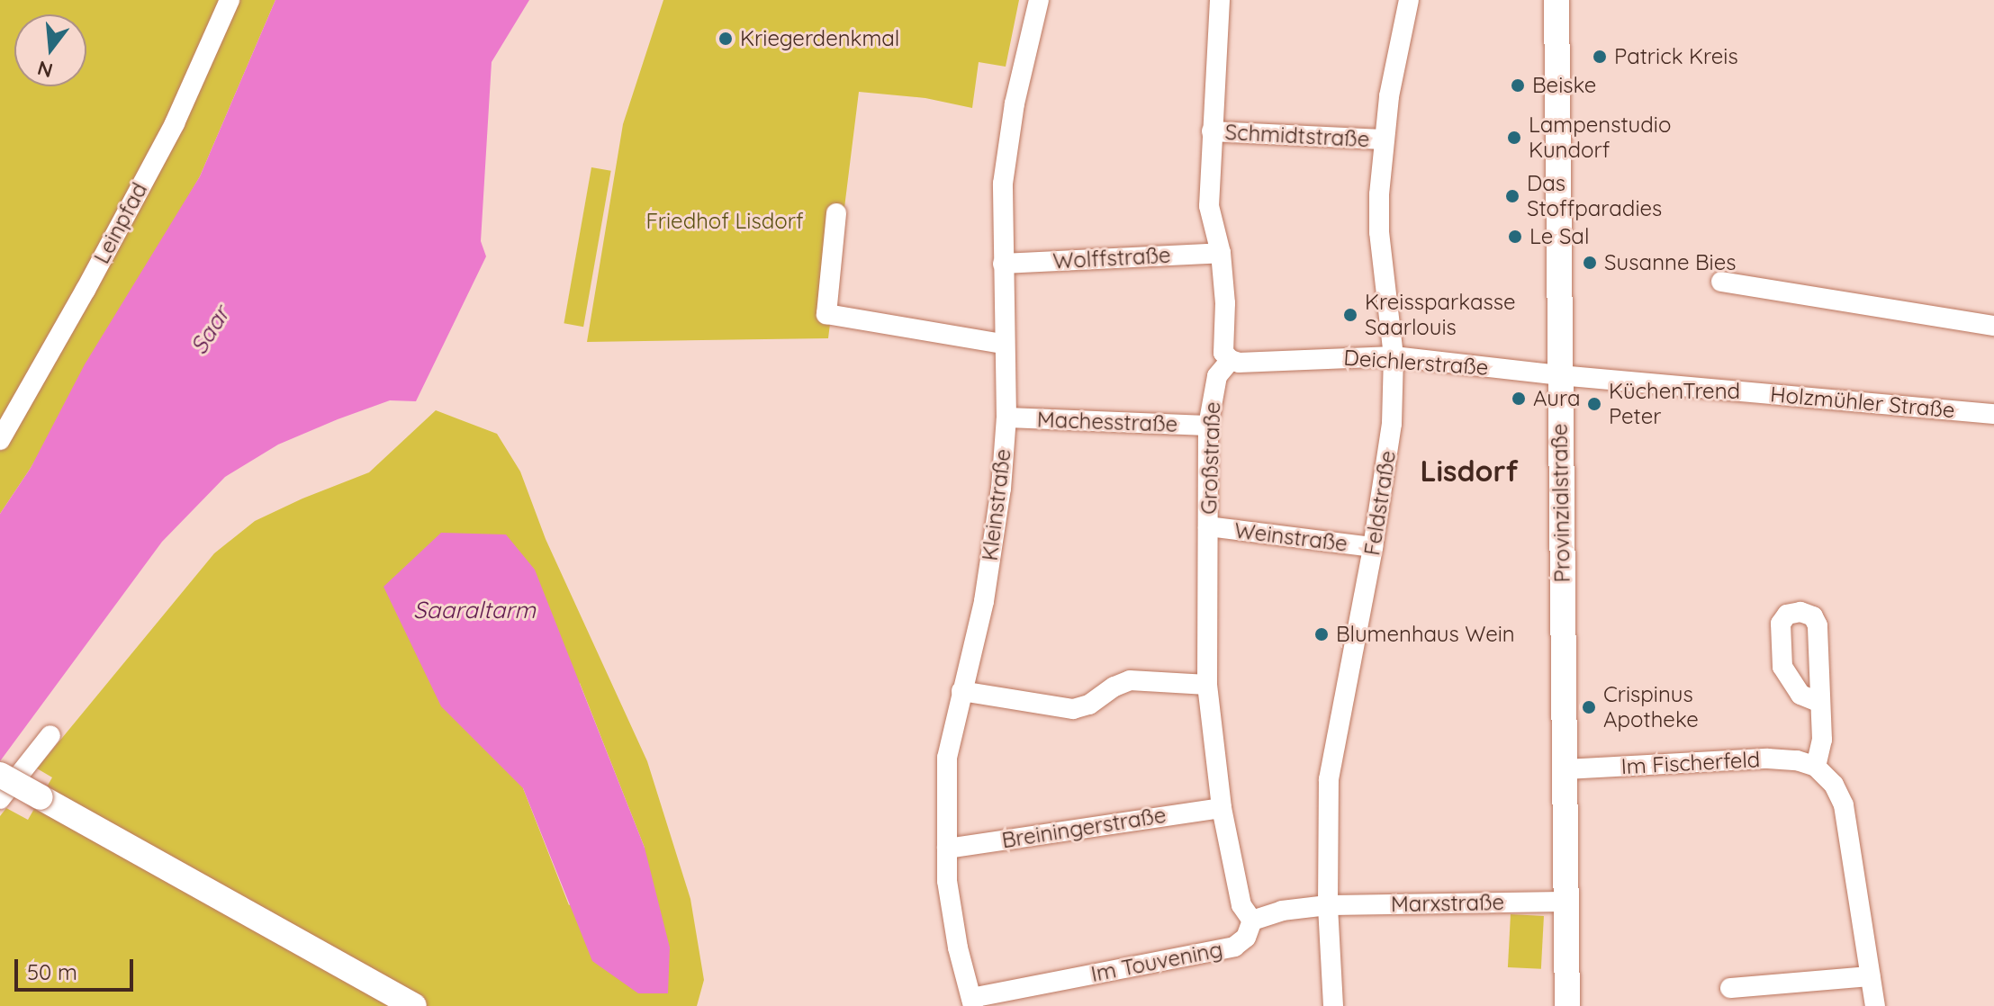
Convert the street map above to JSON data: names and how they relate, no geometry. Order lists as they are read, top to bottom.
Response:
{
  "streets": {
    "main road": ["Provinzialstraße"],
    "street": [
      "Schmidtstraße",
      "Leinpfad",
      "Wolffstraße",
      "Deichlerstraße",
      "Holzmühler Straße",
      "Machesstraße",
      "Großstraße",
      "Feldstraße",
      "Kleinstraße",
      "Weinstraße",
      "Im Fischerfeld",
      "Breiningerstraße",
      "Marxstraße",
      "Im Touvening"
    ]
  },
  "crossings": [
    ["Schmidtstraße", "Feldstraße"],
    ["Wolffstraße", "Kleinstraße"],
    ["Deichlerstraße", "Holzmühler Straße"],
    ["Deichlerstraße", "Großstraße"],
    ["Deichlerstraße", "Feldstraße"],
    ["Deichlerstraße", "Provinzialstraße"],
    ["Holzmühler Straße", "Provinzialstraße"],
    ["Machesstraße", "Großstraße"],
    ["Machesstraße", "Kleinstraße"],
    ["Großstraße", "Weinstraße"],
    ["Großstraße", "Breiningerstraße"],
    ["Großstraße", "Im Touvening"],
    ["Feldstraße", "Weinstraße"],
    ["Feldstraße", "Marxstraße"],
    ["Provinzialstraße", "Im Fischerfeld"],
    ["Provinzialstraße", "Marxstraße"],
    ["Kleinstraße", "Breiningerstraße"],
    ["Kleinstraße", "Im Touvening"]
  ],
  "districts": ["Lisdorf"],
  "water": ["Saar", "Saaraltarm"],
  "parks": ["Friedhof Lisdorf"],
  "places": [
    "Kriegerdenkmal",
    "Patrick Kreis",
    "Beiske",
    "Lampenstudio Kundorf",
    "Das Stoffparadies",
    "Le Sal",
    "Susanne Bies",
    "Kreissparkasse Saarlouis",
    "Aura",
    "KüchenTrend Peter",
    "Blumenhaus Wein",
    "Crispinus Apotheke"
  ],
  "scale_bar": "50 m",
  "north": "bottom"
}
